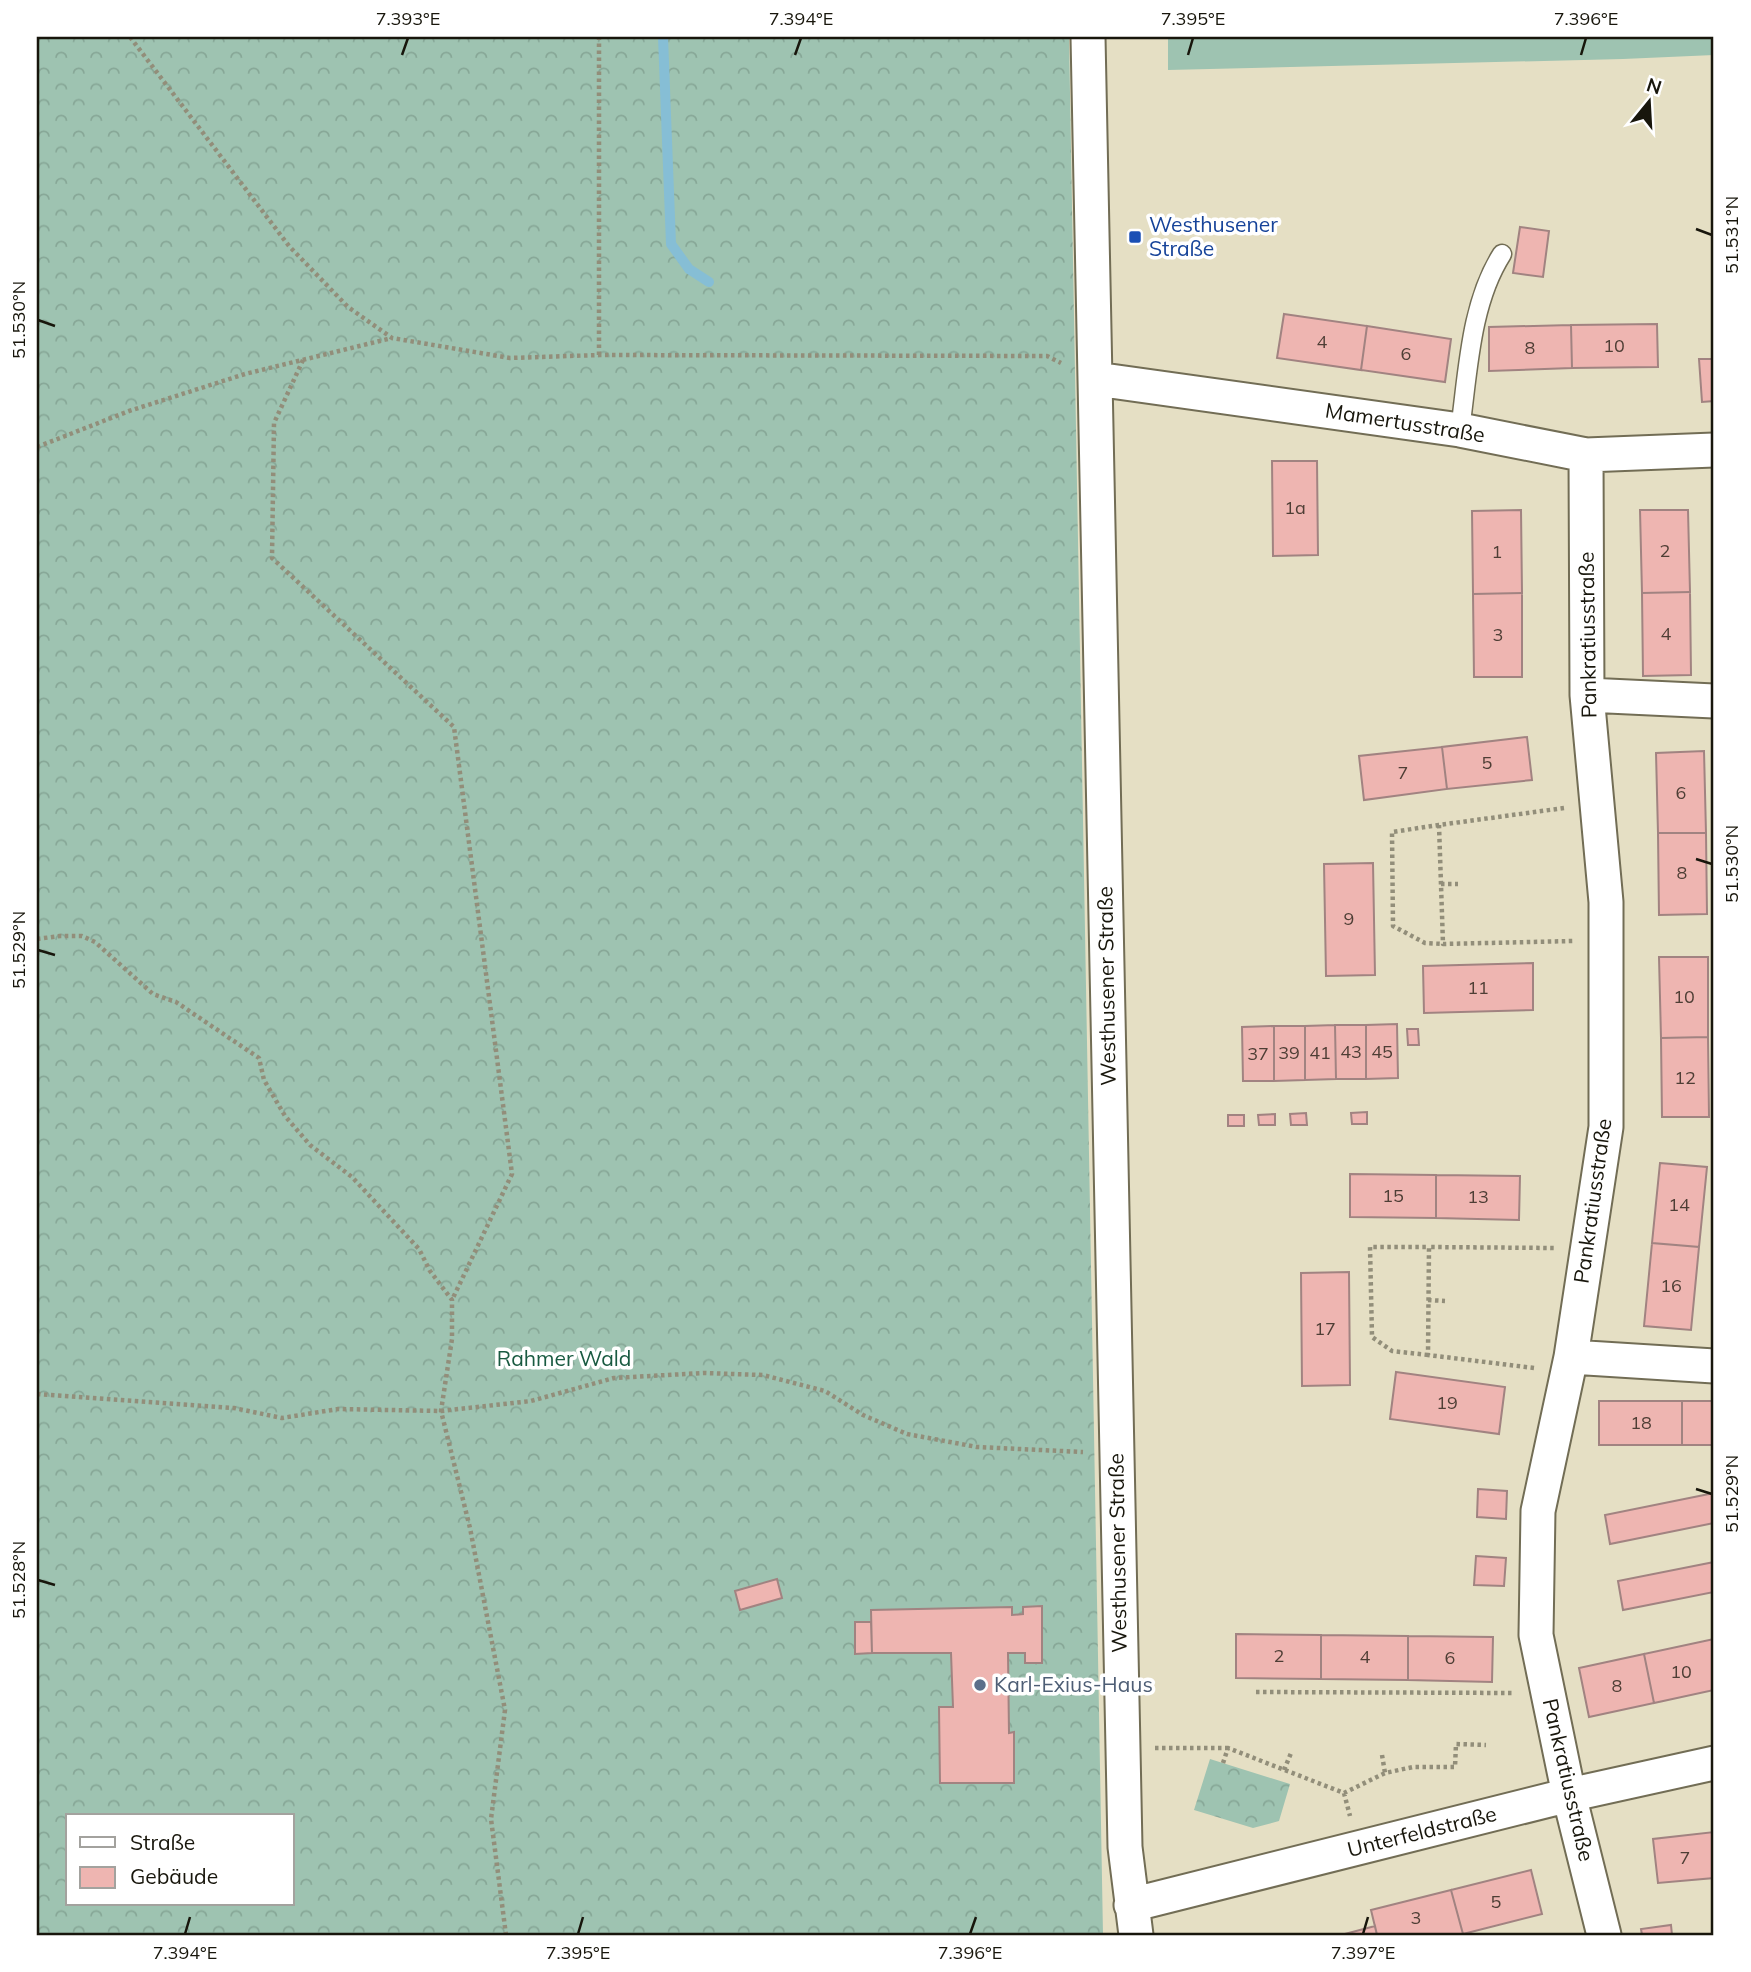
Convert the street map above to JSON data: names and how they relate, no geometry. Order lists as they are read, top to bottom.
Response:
{
  "streets": {
    "street": [
      "Mamertusstraße",
      "Pankratiusstraße",
      "Westhusener Straße",
      "Unterfeldstraße"
    ]
  },
  "crossings": [
    ["Mamertusstraße", "Pankratiusstraße"],
    ["Mamertusstraße", "Westhusener Straße"],
    ["Pankratiusstraße", "Unterfeldstraße"],
    ["Westhusener Straße", "Unterfeldstraße"]
  ],
  "parks": ["Rahmer Wald"],
  "places": {
    "transit": ["Westhusener Straße"],
    "other": ["Karl-Exius-Haus"]
  },
  "house_numbers": [
    "4",
    "10",
    "8",
    "6",
    "1a",
    "2",
    "1",
    "4",
    "3",
    "5",
    "7",
    "6",
    "8",
    "9",
    "11",
    "10",
    "43",
    "45",
    "39",
    "41",
    "37",
    "12",
    "15",
    "13",
    "14",
    "16",
    "17",
    "19",
    "18",
    "2",
    "4",
    "6",
    "10",
    "8",
    "7",
    "5",
    "3"
  ],
  "legend": ["Straße", "Gebäude"],
  "north": "top",
  "coordinates": [
    "7.393°E",
    "7.394°E",
    "7.395°E",
    "7.396°E",
    "51.531°N",
    "51.530°N",
    "51.529°N",
    "51.528°N",
    "7.397°E"
  ]
}
